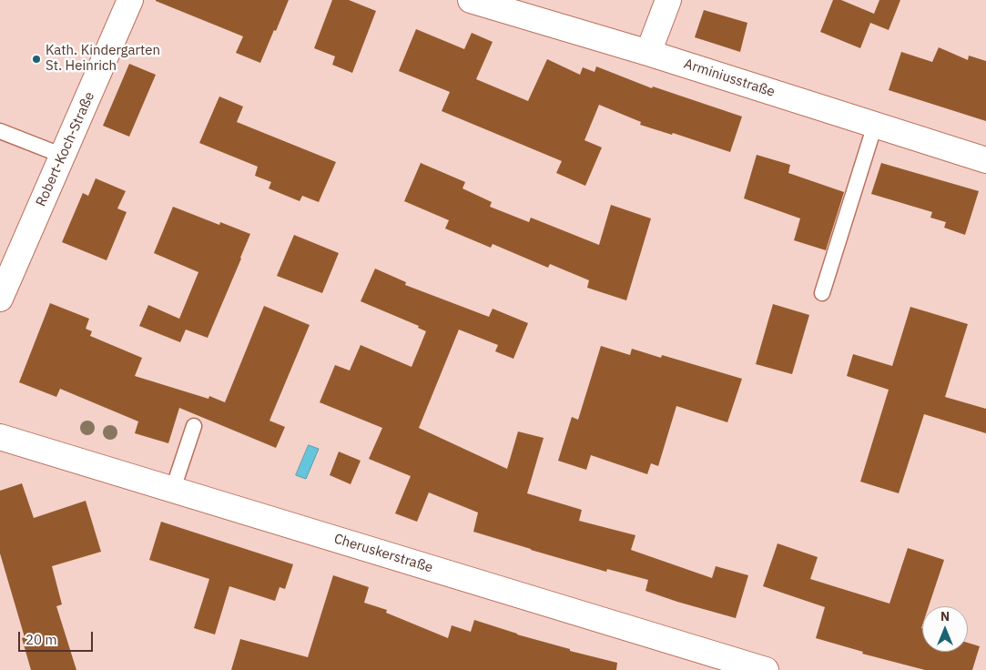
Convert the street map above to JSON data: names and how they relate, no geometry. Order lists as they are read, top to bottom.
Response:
{
  "streets": {
    "street": ["Arminiusstraße", "Robert-Koch-Straße", "Cheruskerstraße"]
  },
  "places": ["Kath. Kindergarten St. Heinrich"],
  "scale_bar": "20 m",
  "north": "top"
}
